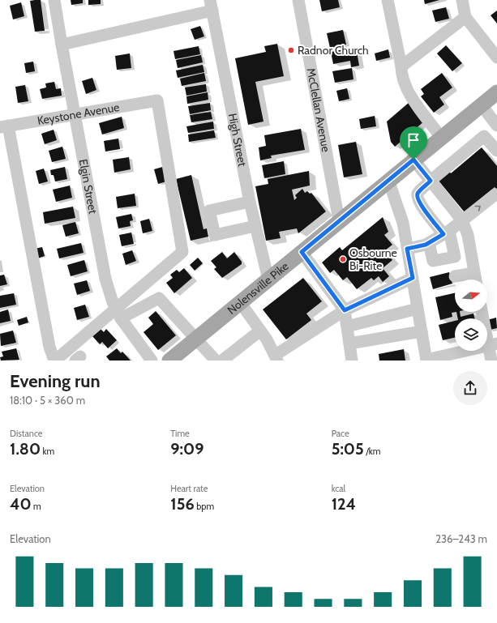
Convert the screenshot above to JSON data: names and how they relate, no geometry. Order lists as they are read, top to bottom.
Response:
{
  "streets": {
    "main road": ["Nolensville Pike"],
    "street": [
      "McClellan Avenue",
      "Keystone Avenue",
      "High Street",
      "Elgin Street"
    ]
  },
  "crossings": [
    ["McClellan Avenue", "Nolensville Pike"],
    ["Keystone Avenue", "Elgin Street"],
    ["High Street", "Nolensville Pike"]
  ],
  "places": ["Radnor Church", "Osbourne Bi-Rite"],
  "north": "right",
  "page": {
    "heading": ["Evening run", "18:10 · 5 × 360 m"],
    "stats": [
      ["Distance", "1.80 km"],
      ["Time", "9:09"],
      ["Pace", "5:05 /km"],
      ["Elevation", "40 m"],
      ["Heart rate", "156 bpm"],
      ["kcal", "124"]
    ],
    "chart": ["Elevation", "236–243 m"]
  }
}
